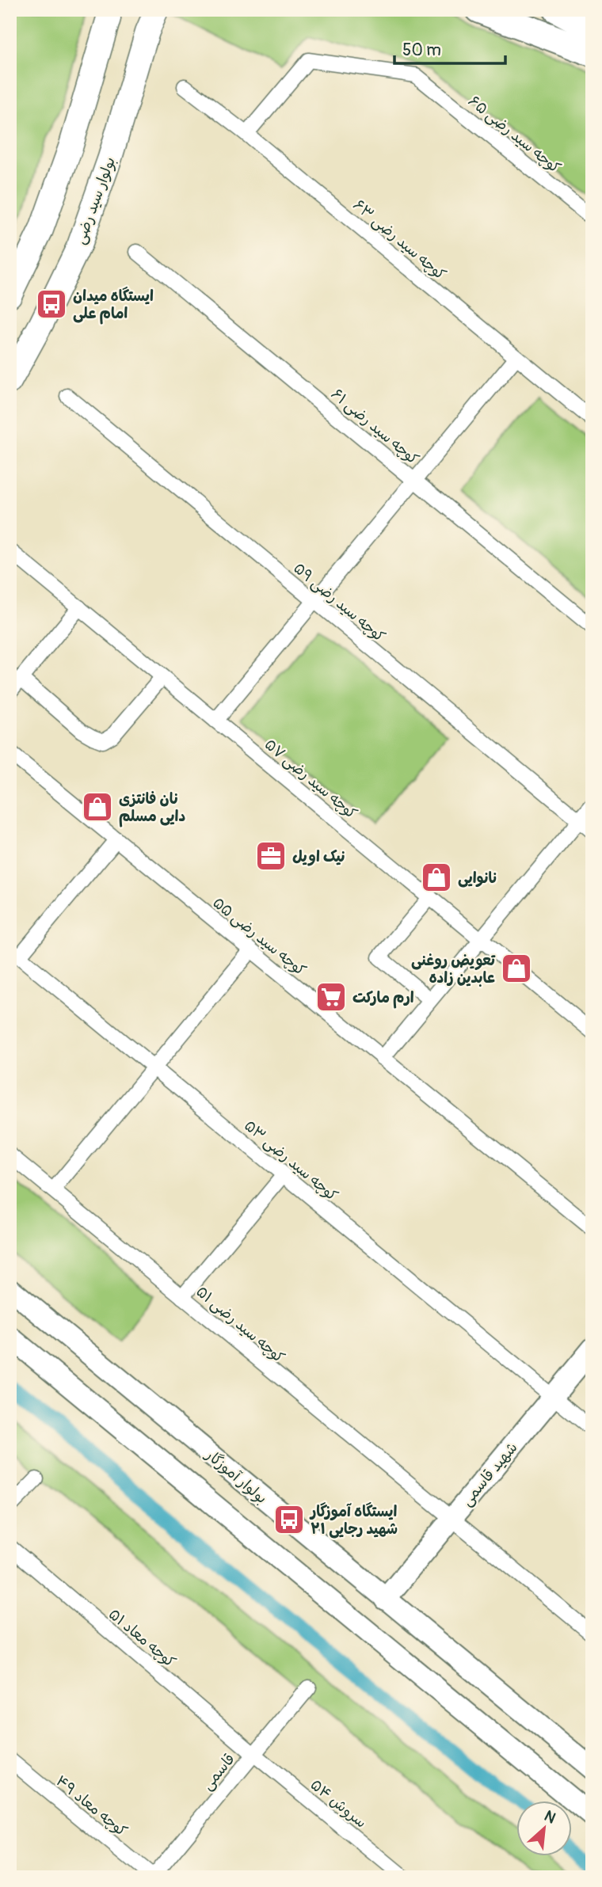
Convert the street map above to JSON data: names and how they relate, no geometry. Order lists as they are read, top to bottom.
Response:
{
  "streets": {
    "main road": ["بولوار سید رضی", "شهید قاسمی", "بولوار آموزگار"],
    "street": [
      "کوچه سید رضی ۶۵",
      "کوچه سید رضی ۶۳",
      "کوچه سید رضی ۶۱",
      "کوچه سید رضی ۵۹",
      "کوچه سید رضی ۵۷",
      "کوچه سید رضی ۵۵",
      "کوچه سید رضی ۵۳",
      "کوچه سید رضی ۵۱",
      "کوچه معاد ۵۱",
      "قاسمی",
      "سروش ۵۴",
      "کوچه معاد ۴۹"
    ]
  },
  "crossings": [
    ["کوچه سید رضی ۶۵", "کوچه سید رضی ۶۳"],
    ["کوچه سید رضی ۵۳", "شهید قاسمی"],
    ["کوچه سید رضی ۵۱", "شهید قاسمی"],
    ["شهید قاسمی", "بولوار آموزگار"],
    ["کوچه معاد ۵۱", "قاسمی"],
    ["کوچه معاد ۵۱", "سروش ۵۴"],
    ["قاسمی", "سروش ۵۴"],
    ["قاسمی", "کوچه معاد ۴۹"]
  ],
  "places": {
    "bus stop": ["ایستگاه میدان امام علی", "ایستگاه آموزگار شهید رجایی ۲۱"],
    "shop": ["نان فانتزی دایی مسلم", "نانوایی", "تعویض روغنی عابدین زاده"],
    "office": ["نیک اویل"],
    "supermarket": ["ارم مارکت"]
  },
  "scale_bar": "50 m",
  "north": "top right"
}
